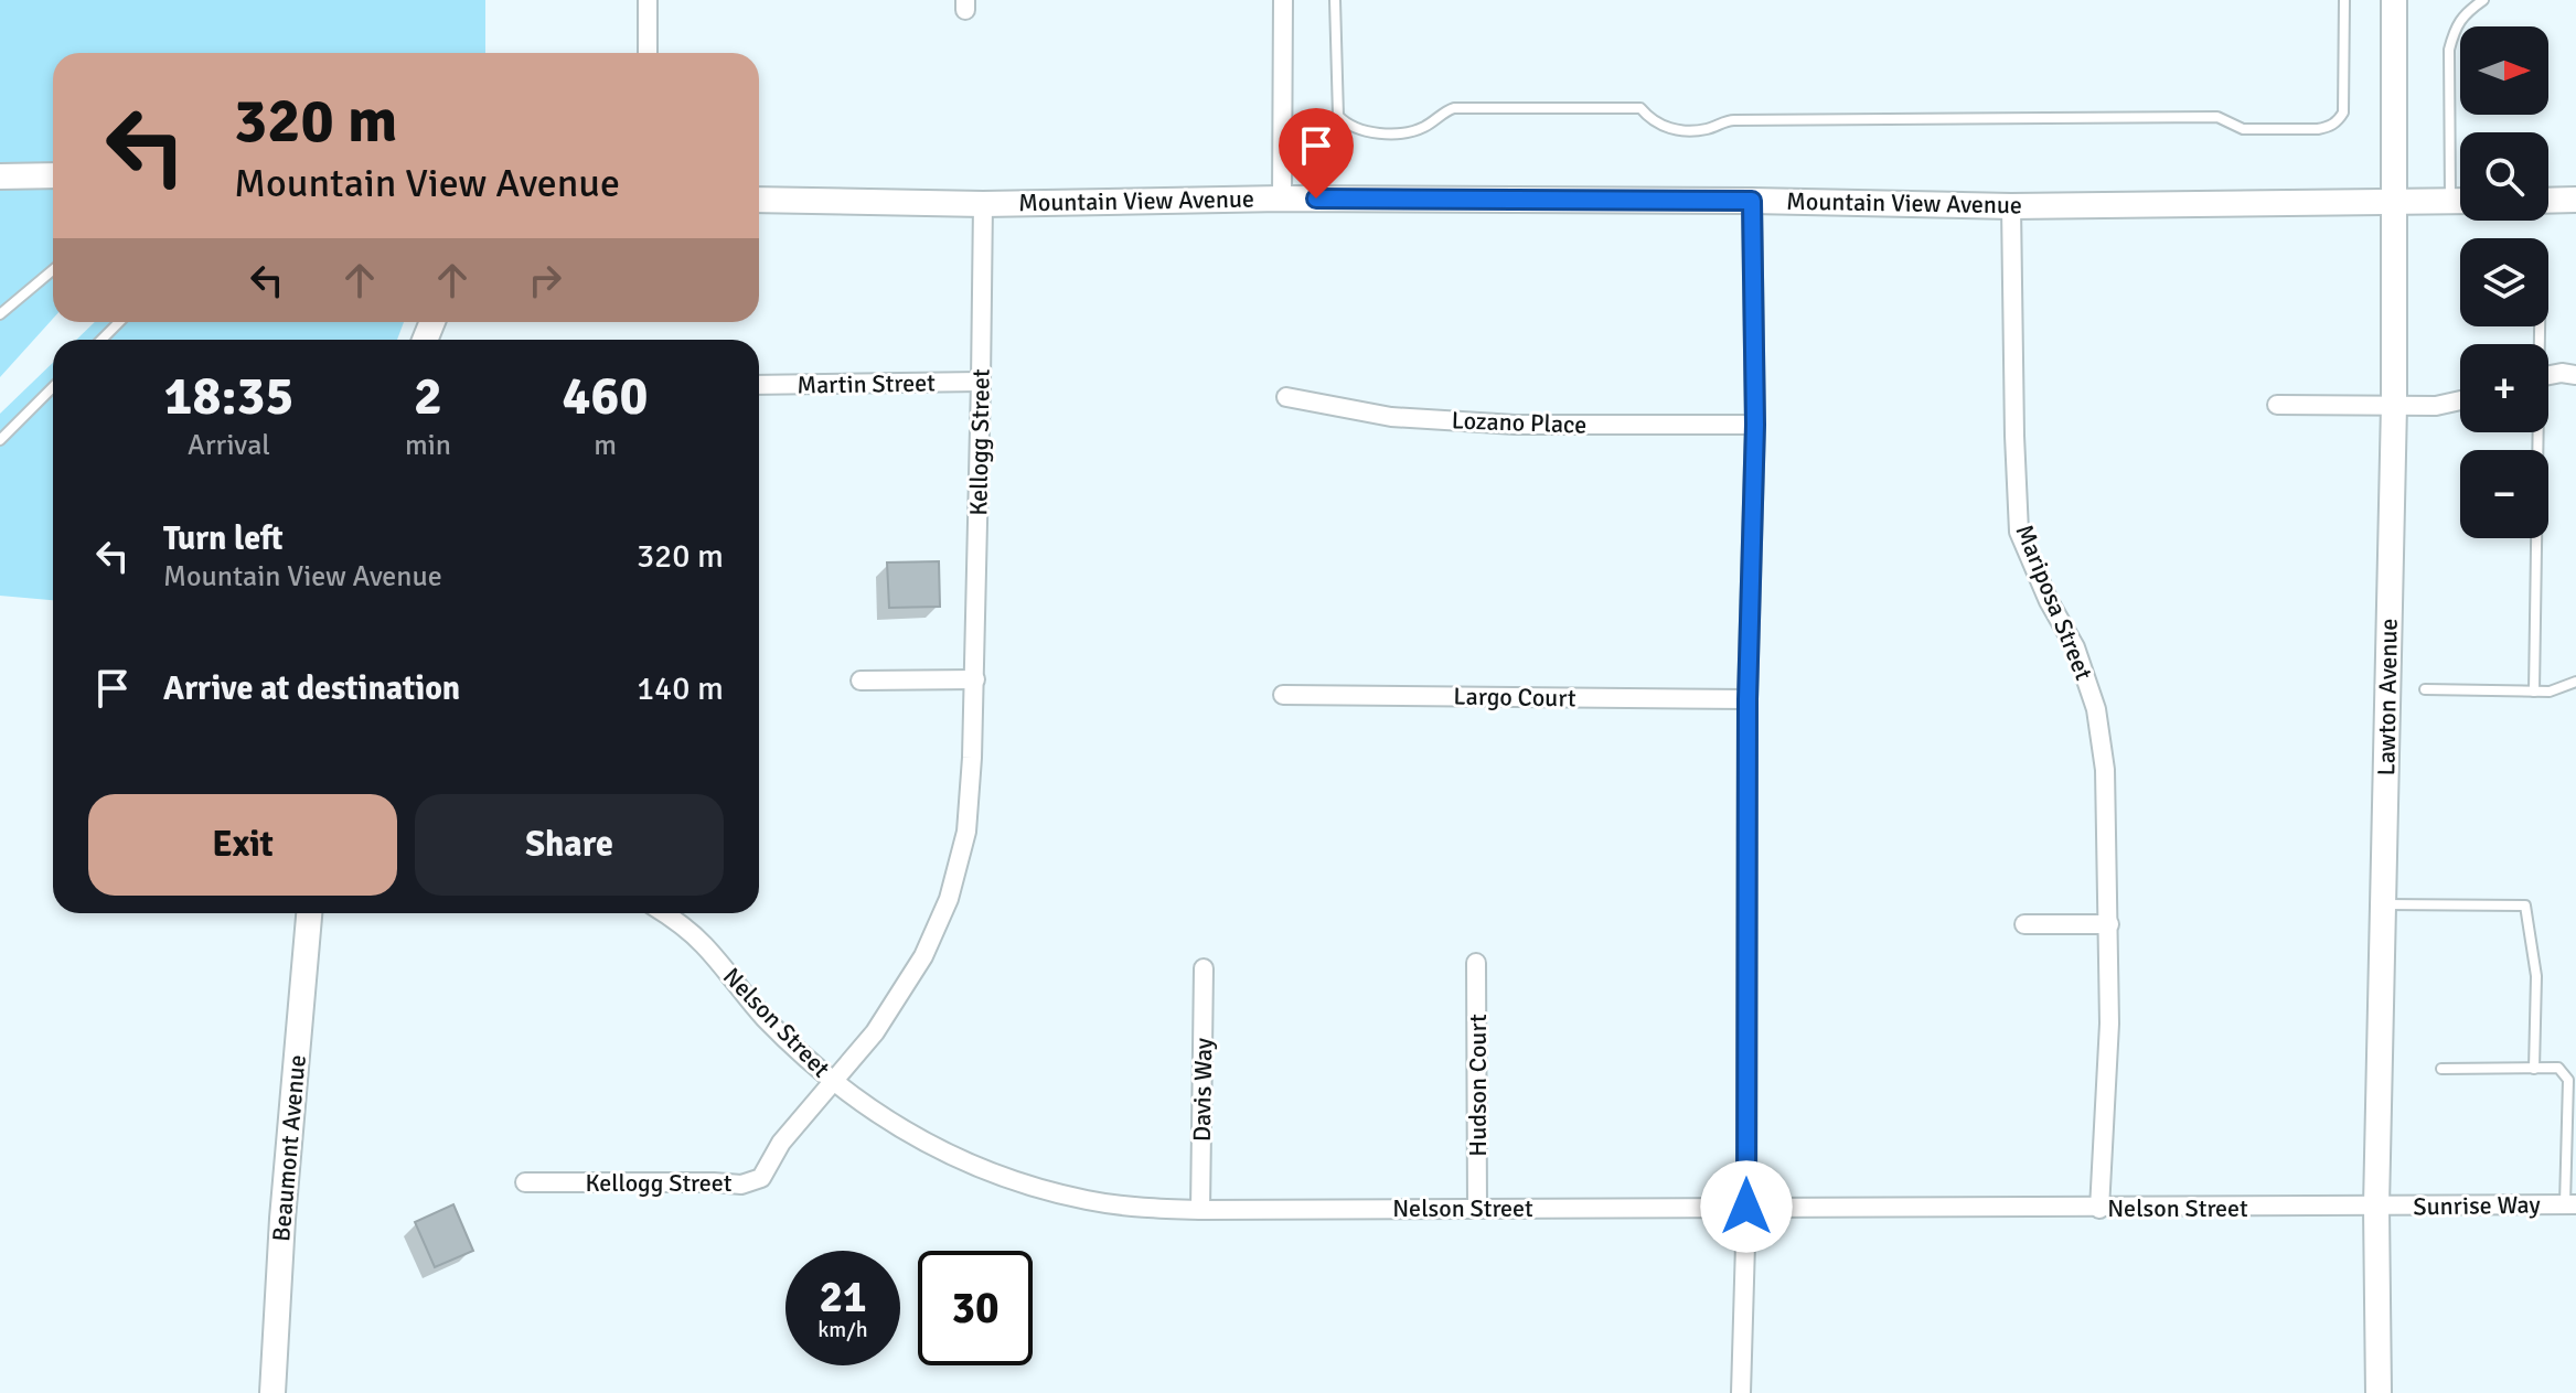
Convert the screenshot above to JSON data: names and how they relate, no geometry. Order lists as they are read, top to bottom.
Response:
{
  "streets": {
    "street": [
      "Mountain View Avenue",
      "Martin Street",
      "Lozano Place",
      "Kellogg Street",
      "Mariposa Street",
      "Largo Court",
      "Lawton Avenue",
      "Nelson Street",
      "Hudson Court",
      "Davis Way",
      "Beaumont Avenue",
      "Sunrise Way"
    ]
  },
  "crossings": [
    ["Mountain View Avenue", "Kellogg Street"],
    ["Mountain View Avenue", "Mariposa Street"],
    ["Mountain View Avenue", "Lawton Avenue"],
    ["Martin Street", "Kellogg Street"],
    ["Kellogg Street", "Nelson Street"],
    ["Mariposa Street", "Nelson Street"],
    ["Lawton Avenue", "Nelson Street"],
    ["Lawton Avenue", "Sunrise Way"],
    ["Nelson Street", "Hudson Court"],
    ["Nelson Street", "Davis Way"],
    ["Nelson Street", "Sunrise Way"]
  ],
  "north": "right",
  "page": {
    "map_buttons": ["+", "−"],
    "turn": ["320 m", "Mountain View Avenue"],
    "eta": [
      "18:35",
      "Arrival",
      "2",
      "min",
      "460",
      "m"
    ],
    "list": [
      {
        "name": "Turn left",
        "note": "Mountain View Avenue",
        "value": "320 m"
      },
      {
        "name": "Arrive at destination",
        "value": "140 m"
      }
    ],
    "buttons": ["Exit", "Share"],
    "speed": "21 km/h",
    "limit": "30"
  }
}
